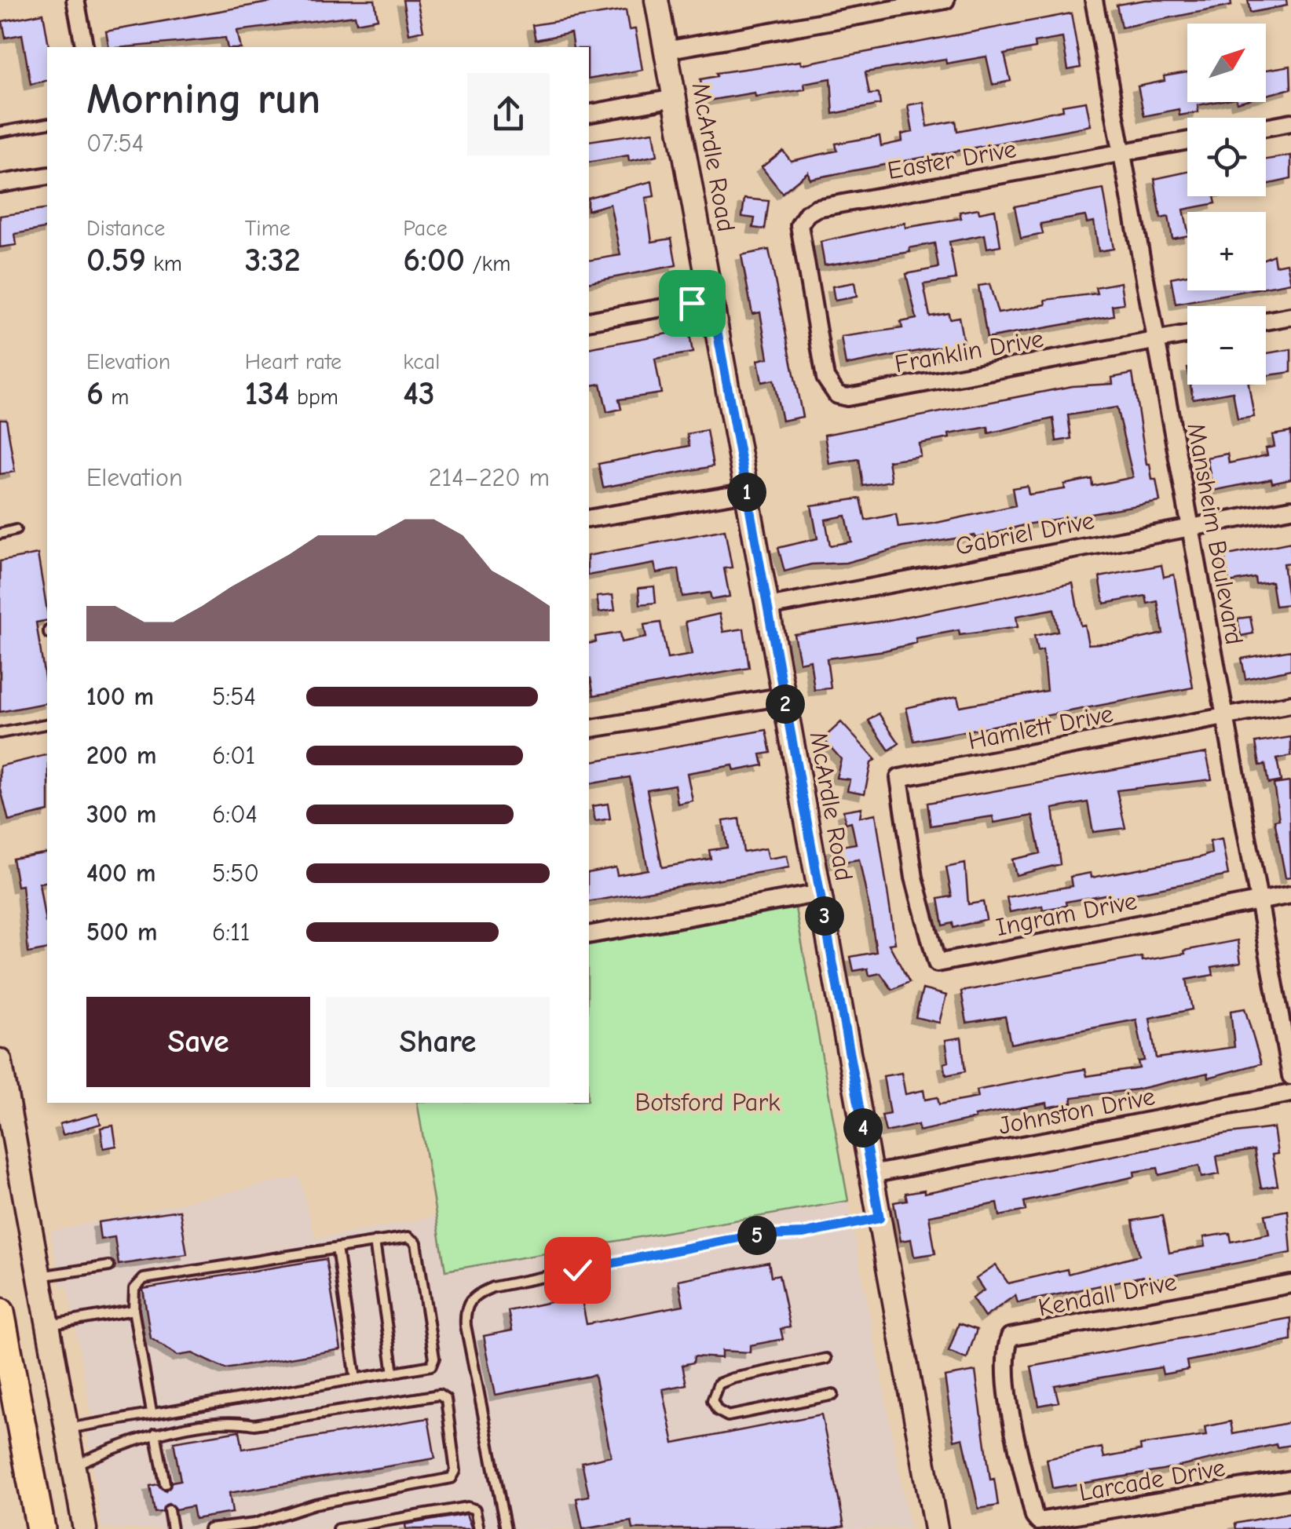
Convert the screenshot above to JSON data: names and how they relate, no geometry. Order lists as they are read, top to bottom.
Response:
{
  "streets": {
    "main road": ["McArdle Road"],
    "street": [
      "Easter Drive",
      "Franklin Drive",
      "Gabriel Drive",
      "Mansheim Boulevard",
      "Hamlett Drive",
      "Ingram Drive",
      "Johnston Drive",
      "Kendall Drive",
      "Larcade Drive"
    ]
  },
  "crossings": [
    ["McArdle Road", "Gabriel Drive"],
    ["McArdle Road", "Johnston Drive"],
    ["Easter Drive", "Franklin Drive"],
    ["Easter Drive", "Mansheim Boulevard"],
    ["Franklin Drive", "Mansheim Boulevard"],
    ["Gabriel Drive", "Mansheim Boulevard"],
    ["Mansheim Boulevard", "Hamlett Drive"],
    ["Mansheim Boulevard", "Ingram Drive"],
    ["Hamlett Drive", "Ingram Drive"],
    ["Kendall Drive", "Larcade Drive"]
  ],
  "parks": ["Botsford Park"],
  "north": "top right",
  "page": {
    "map_buttons": ["+", "−"],
    "heading": ["Morning run", "07:54"],
    "stats": [
      ["Distance", "0.59 km"],
      ["Time", "3:32"],
      ["Pace", "6:00 /km"],
      ["Elevation", "6 m"],
      ["Heart rate", "134 bpm"],
      ["kcal", "43"]
    ],
    "chart": ["Elevation", "214–220 m"],
    "pins": [
      "1",
      "2",
      "3",
      "4",
      "5"
    ],
    "list": [
      {
        "name": "100 m",
        "note": "5:54"
      },
      {
        "name": "200 m",
        "note": "6:01"
      },
      {
        "name": "300 m",
        "note": "6:04"
      },
      {
        "name": "400 m",
        "note": "5:50"
      },
      {
        "name": "500 m",
        "note": "6:11"
      }
    ],
    "buttons": ["Save", "Share"]
  }
}
